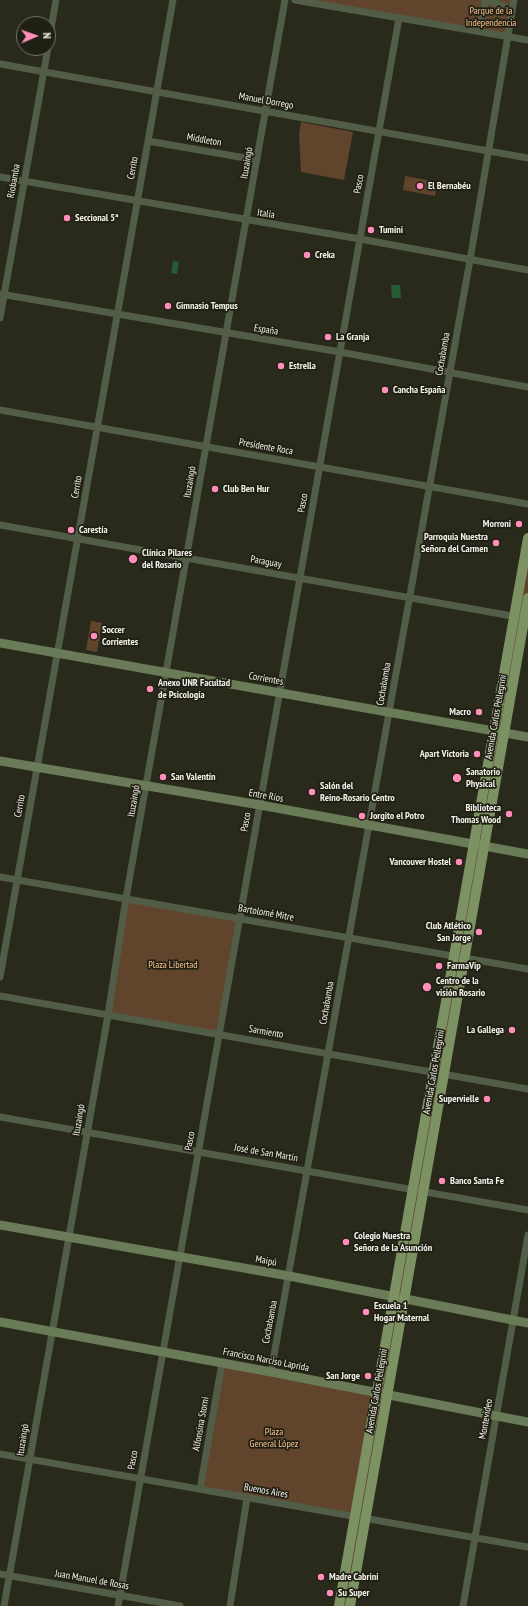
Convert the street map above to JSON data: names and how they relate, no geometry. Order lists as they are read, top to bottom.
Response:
{
  "streets": {
    "main road": [
      "Corrientes",
      "Avenida Carlos Pellegrini",
      "Entre Ríos",
      "Maipú",
      "Francisco Narciso Laprida"
    ],
    "street": [
      "Manuel Dorrego",
      "Middleton",
      "Ituzaingó",
      "Cerrito",
      "Riobamba",
      "Pasco",
      "Italia",
      "España",
      "Cochabamba",
      "Presidente Roca",
      "Paraguay",
      "Bartolomé Mitre",
      "Sarmiento",
      "José de San Martín",
      "Montevideo",
      "Alfonsina Storni",
      "Buenos Aires",
      "Juan Manuel de Rosas"
    ]
  },
  "crossings": [
    ["Manuel Dorrego", "Ituzaingó"],
    ["Manuel Dorrego", "Cerrito"],
    ["Manuel Dorrego", "Riobamba"],
    ["Manuel Dorrego", "Pasco"],
    ["Manuel Dorrego", "Cochabamba"],
    ["Middleton", "Ituzaingó"],
    ["Middleton", "Cerrito"],
    ["Ituzaingó", "Italia"],
    ["Ituzaingó", "España"],
    ["Ituzaingó", "Presidente Roca"],
    ["Ituzaingó", "Paraguay"],
    ["Ituzaingó", "Corrientes"],
    ["Ituzaingó", "Entre Ríos"],
    ["Ituzaingó", "Bartolomé Mitre"],
    ["Ituzaingó", "Sarmiento"],
    ["Ituzaingó", "José de San Martín"],
    ["Ituzaingó", "Maipú"],
    ["Ituzaingó", "Francisco Narciso Laprida"],
    ["Ituzaingó", "Buenos Aires"],
    ["Ituzaingó", "Juan Manuel de Rosas"],
    ["Cerrito", "Italia"],
    ["Cerrito", "España"],
    ["Cerrito", "Presidente Roca"],
    ["Cerrito", "Paraguay"],
    ["Cerrito", "Corrientes"],
    ["Cerrito", "Entre Ríos"],
    ["Cerrito", "Bartolomé Mitre"],
    ["Riobamba", "Italia"],
    ["Riobamba", "España"],
    ["Pasco", "Italia"],
    ["Pasco", "España"],
    ["Pasco", "Presidente Roca"],
    ["Pasco", "Paraguay"],
    ["Pasco", "Corrientes"],
    ["Pasco", "Entre Ríos"],
    ["Pasco", "Bartolomé Mitre"],
    ["Pasco", "Sarmiento"],
    ["Pasco", "José de San Martín"],
    ["Pasco", "Maipú"],
    ["Pasco", "Francisco Narciso Laprida"],
    ["Pasco", "Buenos Aires"],
    ["Pasco", "Juan Manuel de Rosas"],
    ["Italia", "Cochabamba"],
    ["España", "Cochabamba"],
    ["Cochabamba", "Presidente Roca"],
    ["Cochabamba", "Paraguay"],
    ["Cochabamba", "Corrientes"],
    ["Cochabamba", "Entre Ríos"],
    ["Cochabamba", "Bartolomé Mitre"],
    ["Cochabamba", "Sarmiento"],
    ["Cochabamba", "José de San Martín"],
    ["Cochabamba", "Maipú"],
    ["Cochabamba", "Francisco Narciso Laprida"],
    ["Paraguay", "Avenida Carlos Pellegrini"],
    ["Corrientes", "Avenida Carlos Pellegrini"],
    ["Avenida Carlos Pellegrini", "Entre Ríos"],
    ["Avenida Carlos Pellegrini", "Bartolomé Mitre"],
    ["Avenida Carlos Pellegrini", "Sarmiento"],
    ["Avenida Carlos Pellegrini", "José de San Martín"],
    ["Avenida Carlos Pellegrini", "Maipú"],
    ["Avenida Carlos Pellegrini", "Francisco Narciso Laprida"],
    ["Avenida Carlos Pellegrini", "Buenos Aires"],
    ["Maipú", "Montevideo"],
    ["Francisco Narciso Laprida", "Montevideo"],
    ["Francisco Narciso Laprida", "Alfonsina Storni"],
    ["Montevideo", "Buenos Aires"],
    ["Alfonsina Storni", "Buenos Aires"]
  ],
  "parks": ["Parque de la Independencia", "Plaza Libertad", "Plaza General López"],
  "places": [
    "El Bernabéu",
    "Seccional 5ª",
    "Tumini",
    "Creka",
    "Gimnasio Tempus",
    "La Granja",
    "Estrella",
    "Cancha España",
    "Club Ben Hur",
    "Morroni",
    "Carestía",
    "Parroquia Nuestra Señora del Carmen",
    "Clínica Pilares del Rosario",
    "Soccer Corrientes",
    "Anexo UNR Facultad de Psicología",
    "Macro",
    "Apart Victoria",
    "San Valentín",
    "Sanatorio Physical",
    "Salón del Reino-Rosario Centro",
    "Biblioteca Thomas Wood",
    "Jorgito el Potro",
    "Vancouver Hostel",
    "Club Atlético San Jorge",
    "FarmaVip",
    "Centro de la visión Rosario",
    "La Gallega",
    "Supervielle",
    "Banco Santa Fe",
    "Colegio Nuestra Señora de la Asunción",
    "Escuela 1 Hogar Maternal",
    "San Jorge",
    "Madre Cabrini",
    "Su Super"
  ],
  "north": "right"
}
